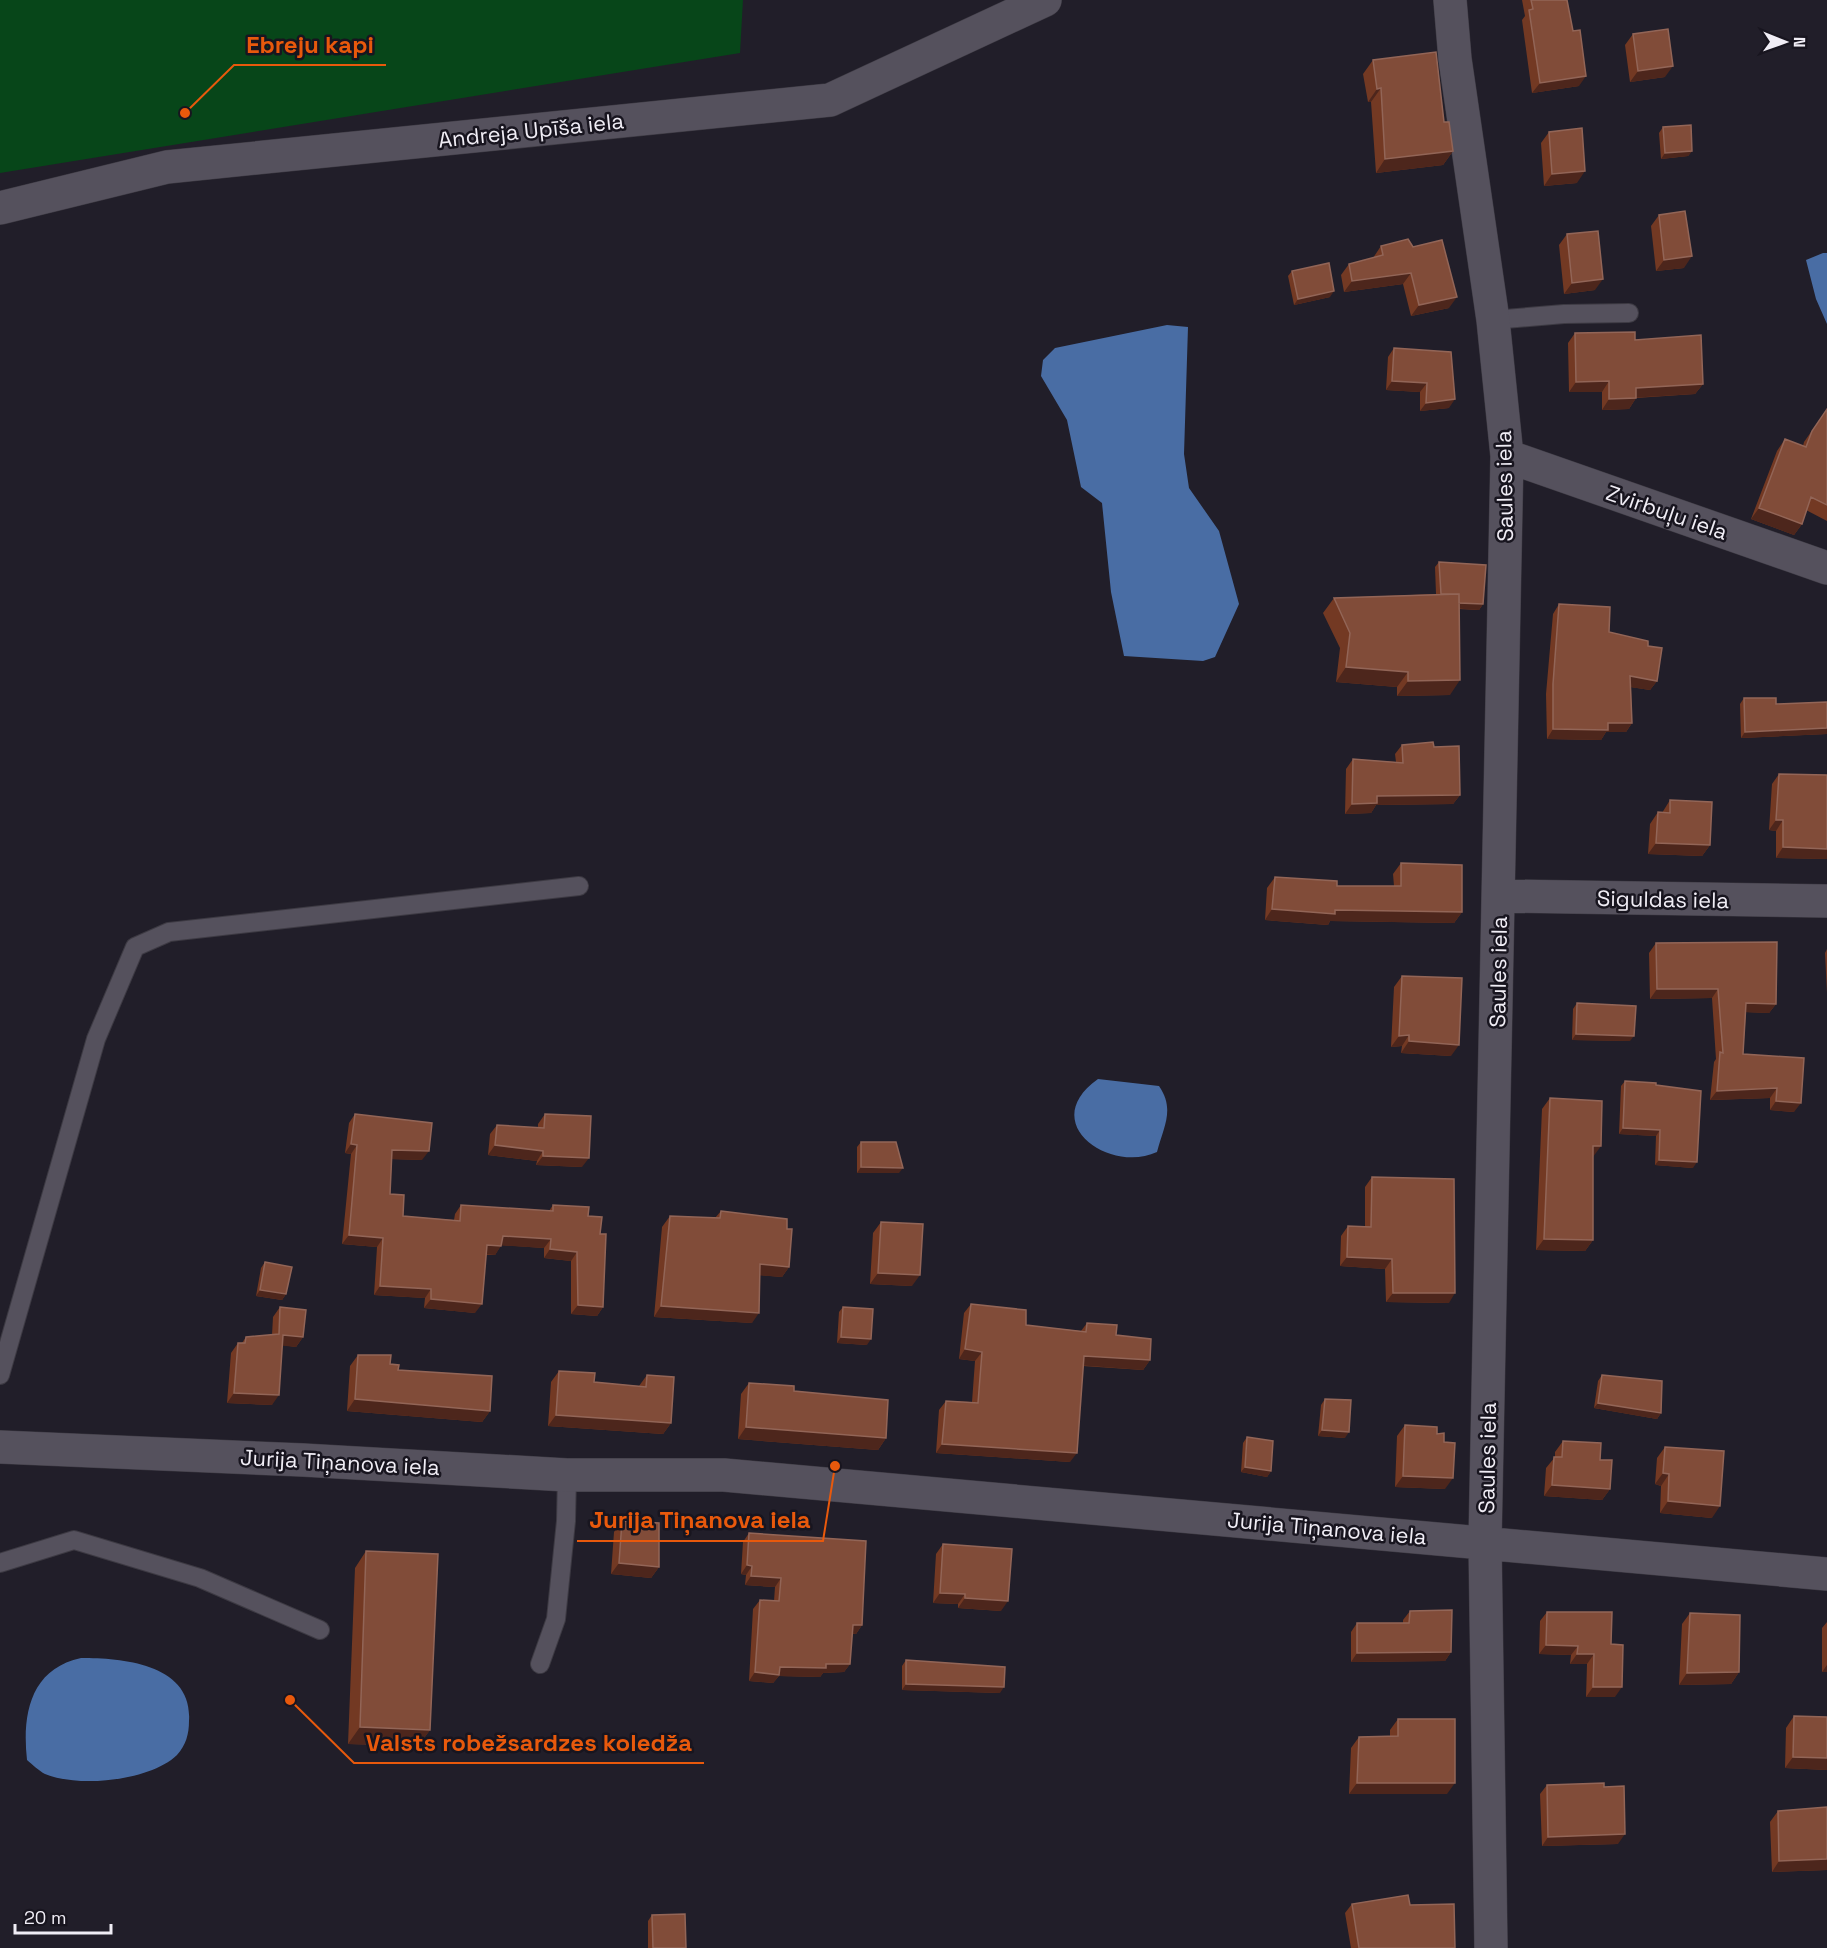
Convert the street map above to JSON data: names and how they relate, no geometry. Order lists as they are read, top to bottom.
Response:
{
  "streets": {
    "street": [
      "Andreja Upīša iela",
      "Saules iela",
      "Zvirbuļu iela",
      "Siguldas iela",
      "Jurija Tiņanova iela"
    ]
  },
  "crossings": [
    ["Saules iela", "Zvirbuļu iela"],
    ["Saules iela", "Siguldas iela"],
    ["Saules iela", "Jurija Tiņanova iela"]
  ],
  "places": ["Ebreju kapi", "Jurija Tiņanova iela", "Valsts robežsardzes koledža"],
  "scale_bar": "20 m",
  "north": "right"
}
